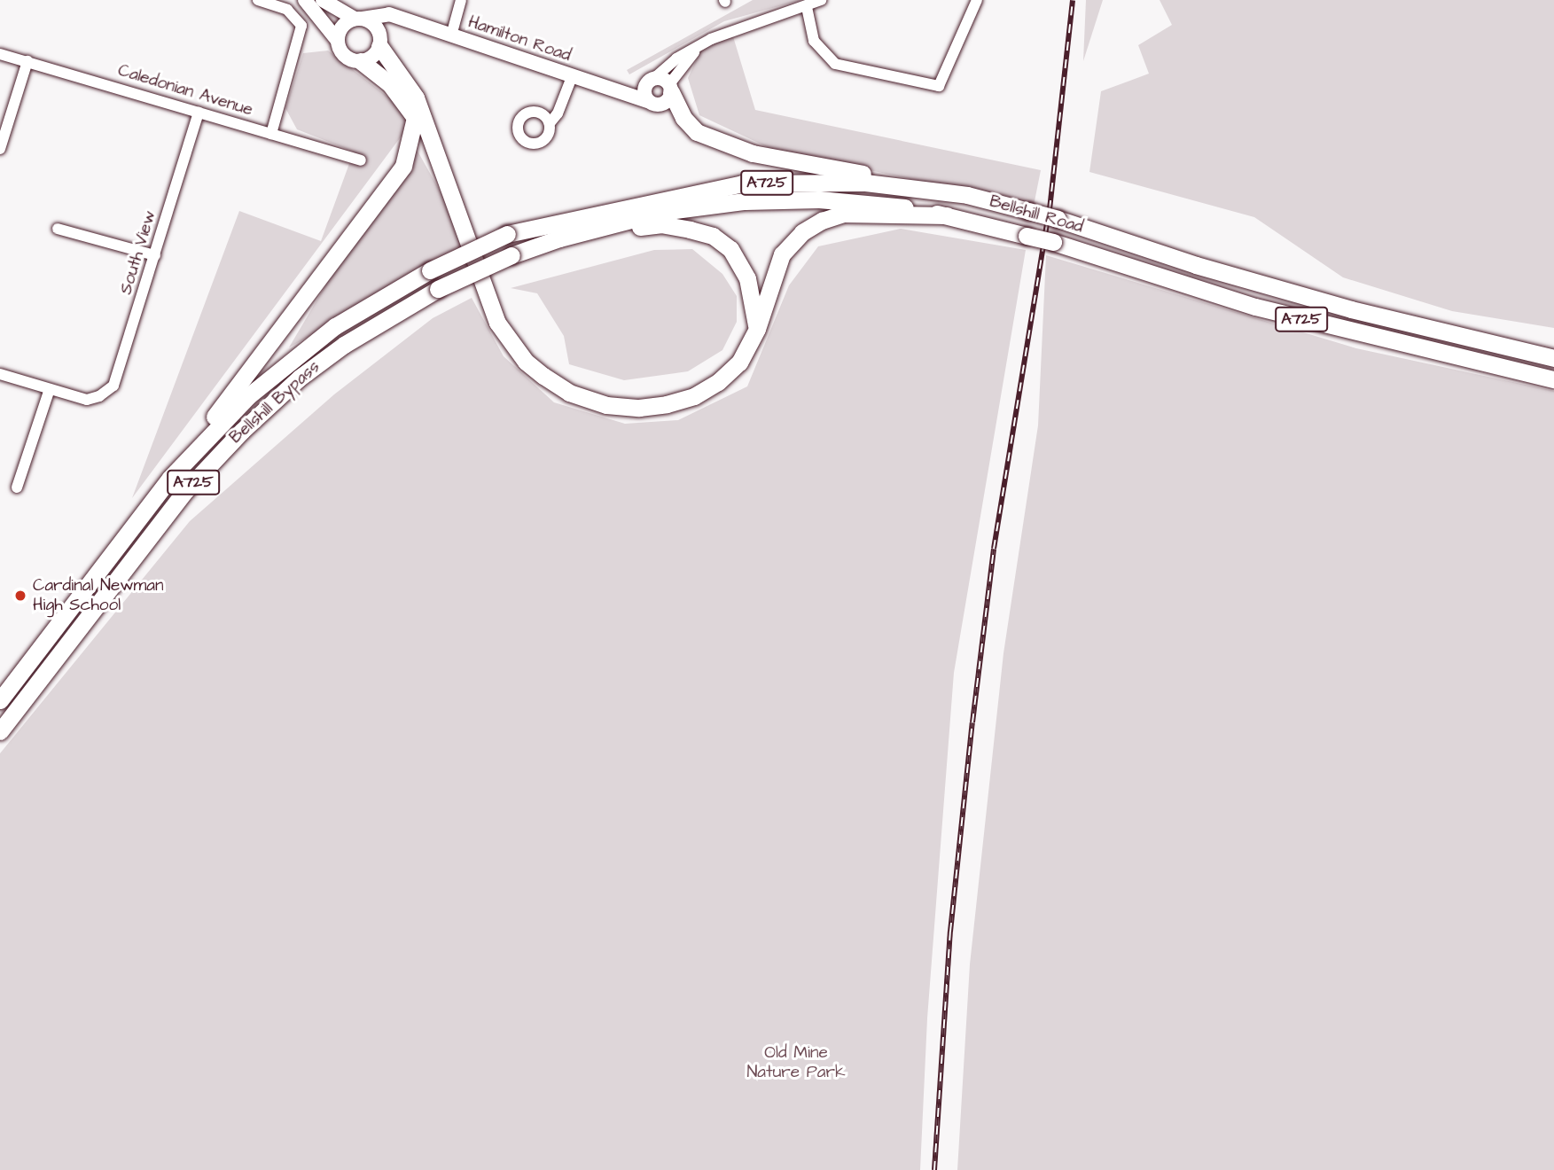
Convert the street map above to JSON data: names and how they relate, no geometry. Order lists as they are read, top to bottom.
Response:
{
  "streets": {
    "highway": ["A725", "Bellshill Road", "Bellshill Bypass"],
    "main road": ["Hamilton Road"],
    "street": ["Caledonian Avenue", "South View"]
  },
  "crossings": [
    ["Caledonian Avenue", "South View"],
    ["Bellshill Road", "Bellshill Bypass"]
  ],
  "parks": ["Old Mine Nature Park"],
  "places": ["Cardinal Newman High School"]
}
